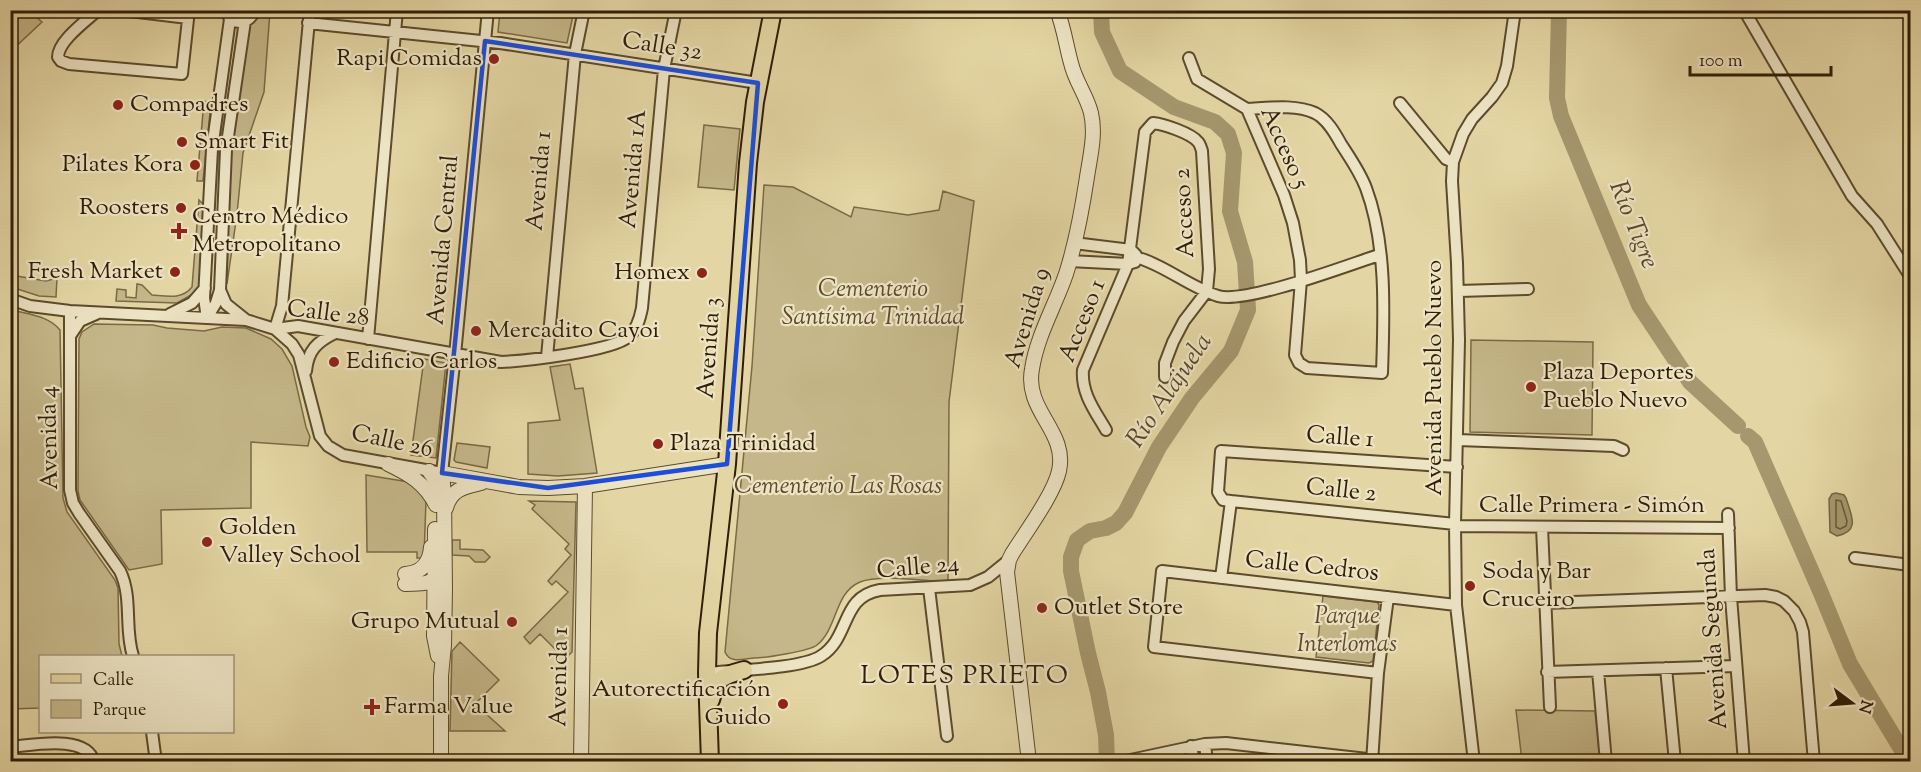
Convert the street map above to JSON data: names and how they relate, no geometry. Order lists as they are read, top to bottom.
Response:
{
  "streets": {
    "main road": ["Avenida 3"],
    "street": [
      "Calle 32",
      "Acceso 5",
      "Avenida 1A",
      "Avenida 1",
      "Acceso 2",
      "Avenida Central",
      "Calle 28",
      "Avenida 9",
      "Acceso 1",
      "Avenida Pueblo Nuevo",
      "Avenida 4",
      "Calle 1",
      "Calle 26",
      "Calle 2",
      "Calle Primera - Simón",
      "Calle Cedros",
      "Calle 24",
      "Avenida Segunda"
    ]
  },
  "crossings": [
    ["Calle 32", "Avenida 1A"],
    ["Calle 32", "Avenida 1"],
    ["Calle 32", "Avenida Central"],
    ["Calle 32", "Avenida 3"],
    ["Avenida 1A", "Calle 28"],
    ["Avenida 1", "Calle 28"],
    ["Acceso 2", "Acceso 1"],
    ["Avenida Central", "Calle 28"],
    ["Avenida Central", "Calle 26"],
    ["Calle 28", "Avenida 4"],
    ["Avenida 9", "Calle 24"],
    ["Avenida 3", "Calle 24"],
    ["Avenida Pueblo Nuevo", "Calle 1"],
    ["Avenida Pueblo Nuevo", "Calle 2"],
    ["Avenida Pueblo Nuevo", "Calle Primera - Simón"],
    ["Avenida Pueblo Nuevo", "Calle Cedros"],
    ["Calle 1", "Calle 2"],
    ["Calle 2", "Calle Primera - Simón"],
    ["Calle Primera - Simón", "Avenida Segunda"]
  ],
  "districts": ["LOTES PRIETO"],
  "water": ["Río Tigre", "Río Alajuela"],
  "parks": ["Cementerio Santísima Trinidad", "Cementerio Las Rosas", "Parque Interlomas"],
  "places": {
    "other": [
      "Rapi Comidas",
      "Compadres",
      "Smart Fit",
      "Pilates Kora",
      "Roosters",
      "Fresh Market",
      "Homex",
      "Mercadito Cayoi",
      "Edificio Carlos",
      "Plaza Deportes Pueblo Nuevo",
      "Plaza Trinidad",
      "Golden Valley School",
      "Soda y Bar Cruceiro",
      "Outlet Store",
      "Grupo Mutual",
      "Autorectificación Guido"
    ],
    "health": ["Centro Médico Metropolitano", "Farma Value"]
  },
  "legend": ["Calle", "Parque"],
  "scale_bar": "100 m",
  "north": "right"
}
